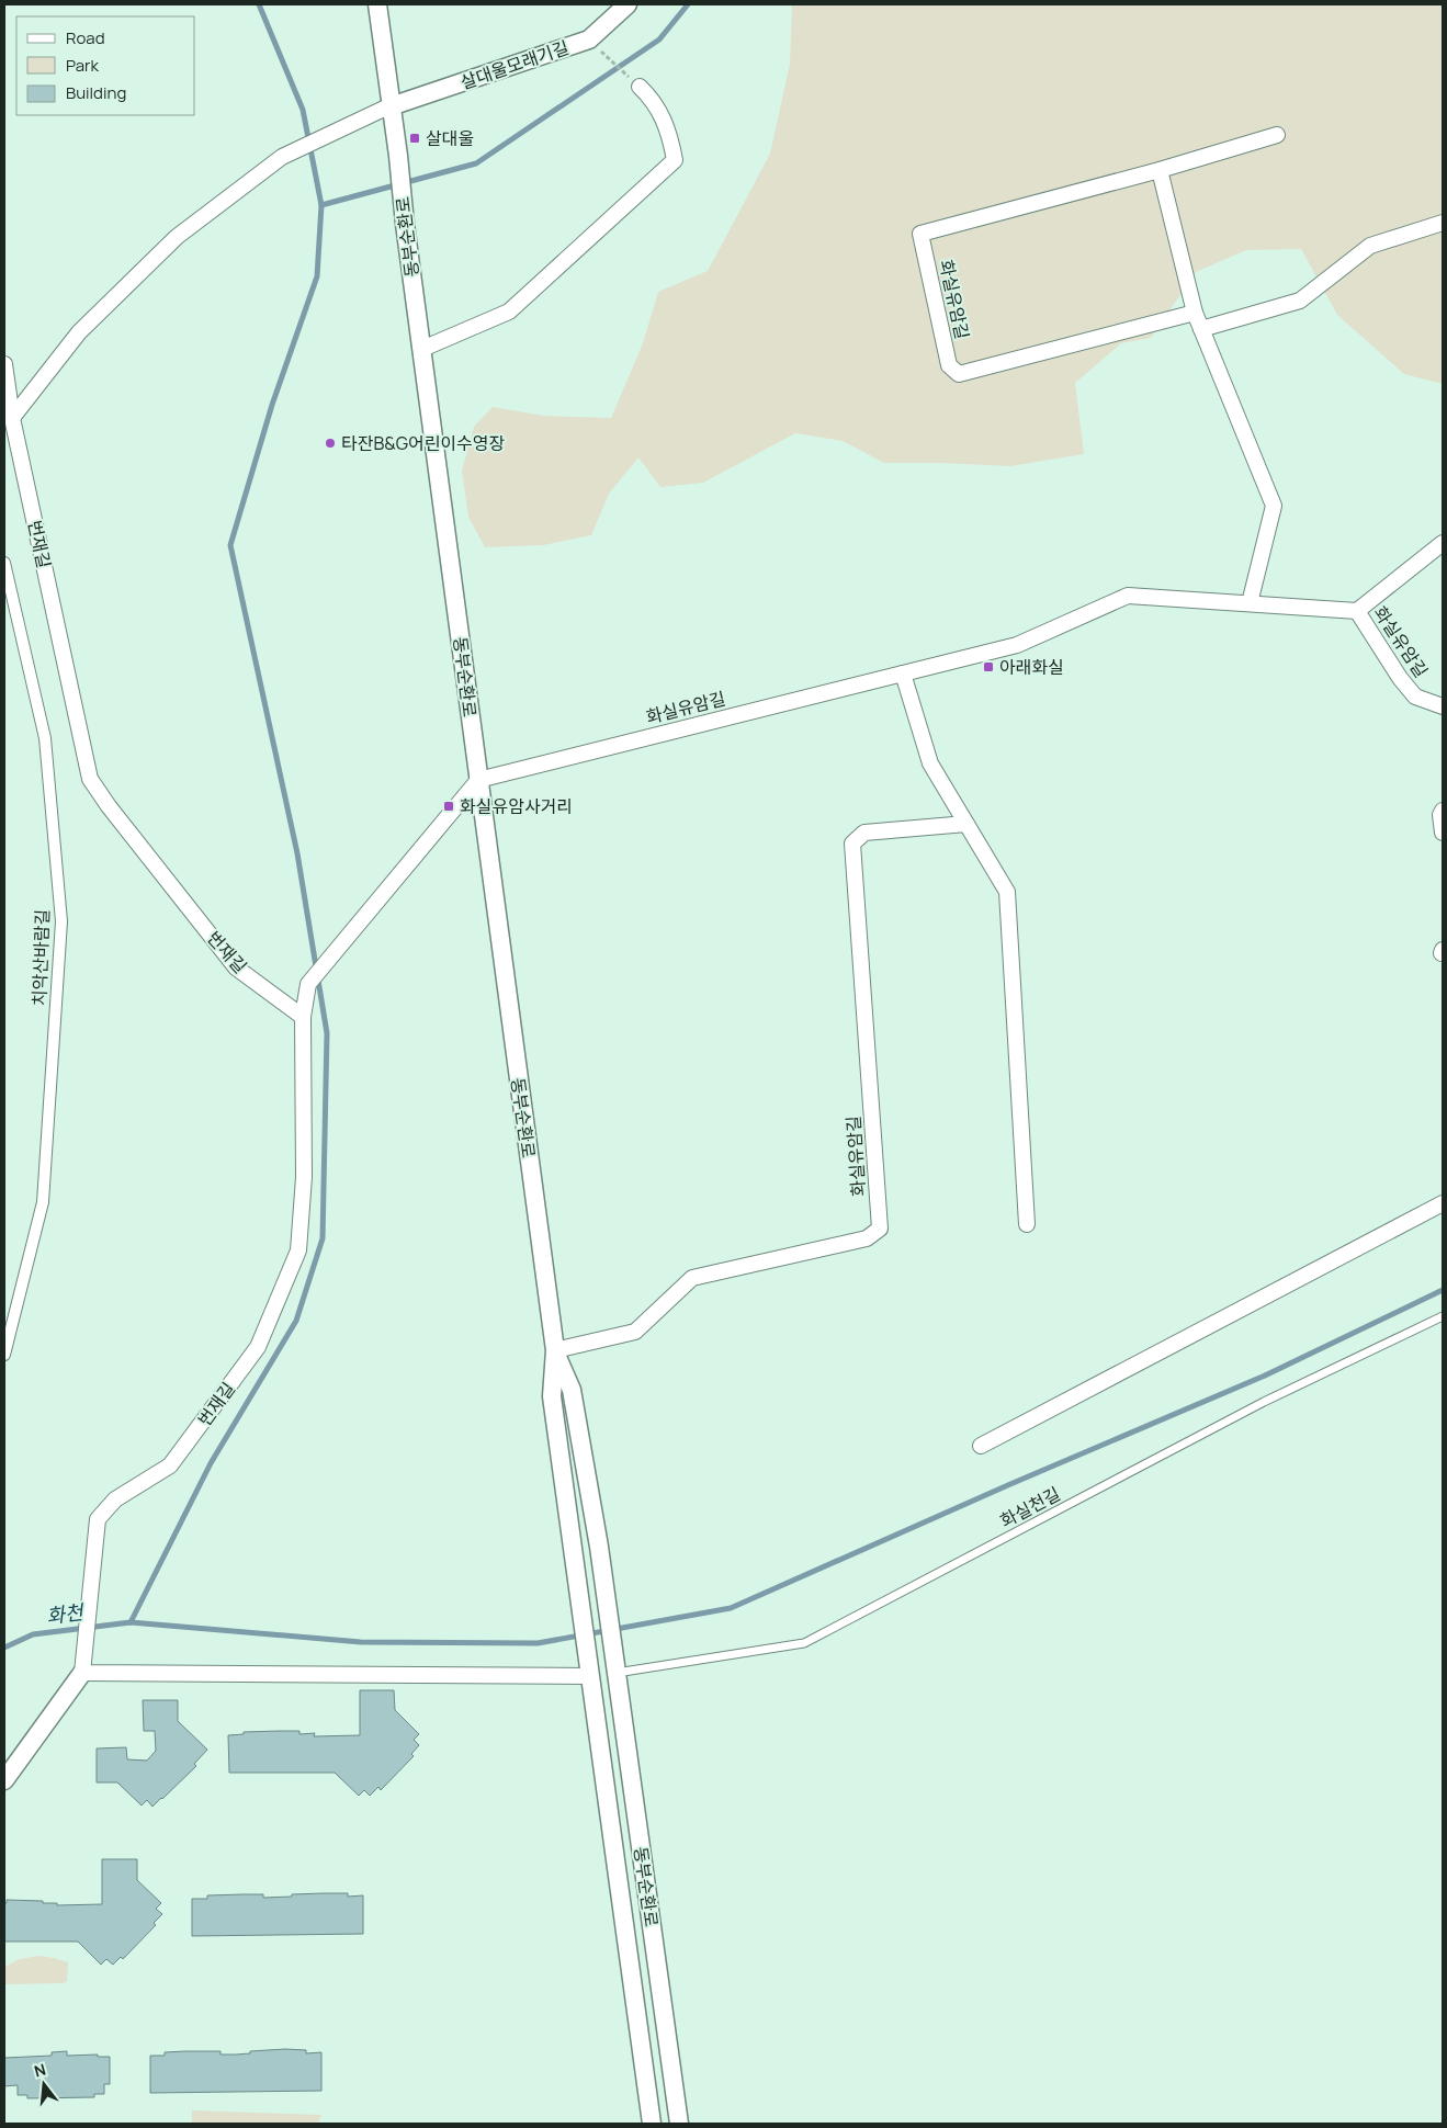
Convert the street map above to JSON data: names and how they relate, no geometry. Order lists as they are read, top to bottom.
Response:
{
  "streets": {
    "street": [
      "살대울모래기길",
      "동부순환로",
      "화실유암길",
      "번재길",
      "치악산바람길"
    ],
    "lane": ["화실천길"]
  },
  "crossings": [
    ["살대울모래기길", "동부순환로"],
    ["동부순환로", "화실유암길"],
    ["동부순환로", "화실천길"]
  ],
  "water": ["화천"],
  "places": {
    "transit": ["살대울", "아래화실", "화실유암사거리"],
    "other": ["타잔B&G어린이수영장"]
  },
  "legend": ["Road", "Park", "Building"],
  "north": "top"
}
